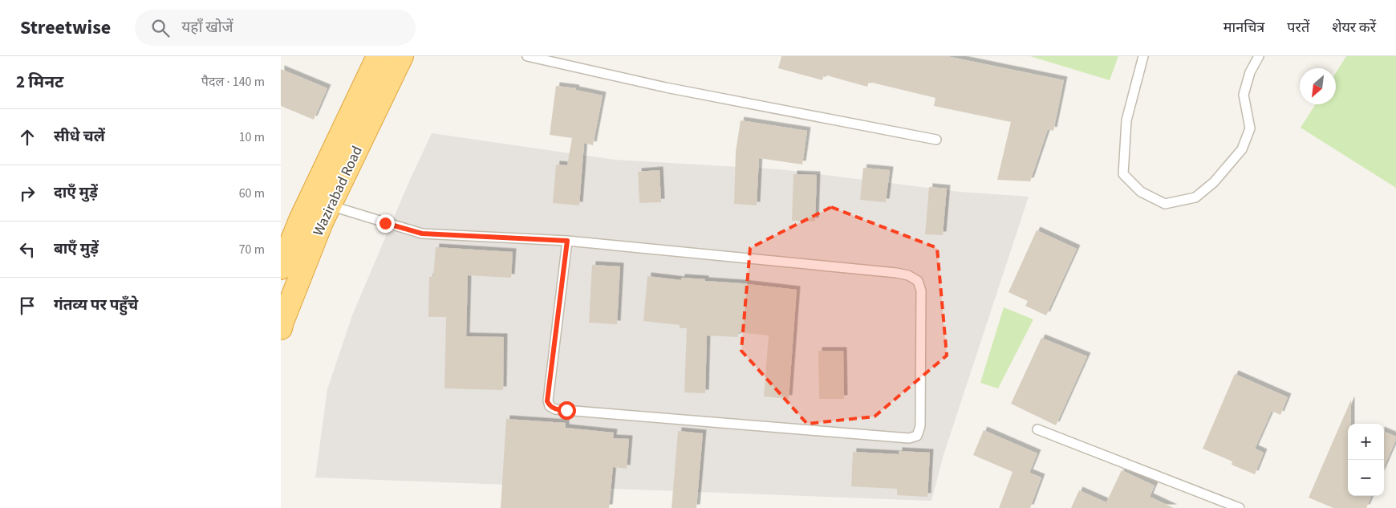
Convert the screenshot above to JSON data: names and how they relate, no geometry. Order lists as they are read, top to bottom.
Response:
{
  "streets": {
    "highway": ["Wazirabad Road"]
  },
  "north": "bottom left",
  "page": {
    "header": "Streetwise",
    "search": "यहाँ खोजें",
    "nav": ["मानचित्र", "परतें", "शेयर करें"],
    "heading": ["2 मिनट", "पैदल · 140 m"],
    "list": [
      ["सीधे चलें", "10 m"],
      ["दाएँ मुड़ें", "60 m"],
      ["बाएँ मुड़ें", "70 m"],
      "गंतव्य पर पहुँचे"
    ],
    "map_buttons": ["+", "−"]
  }
}
